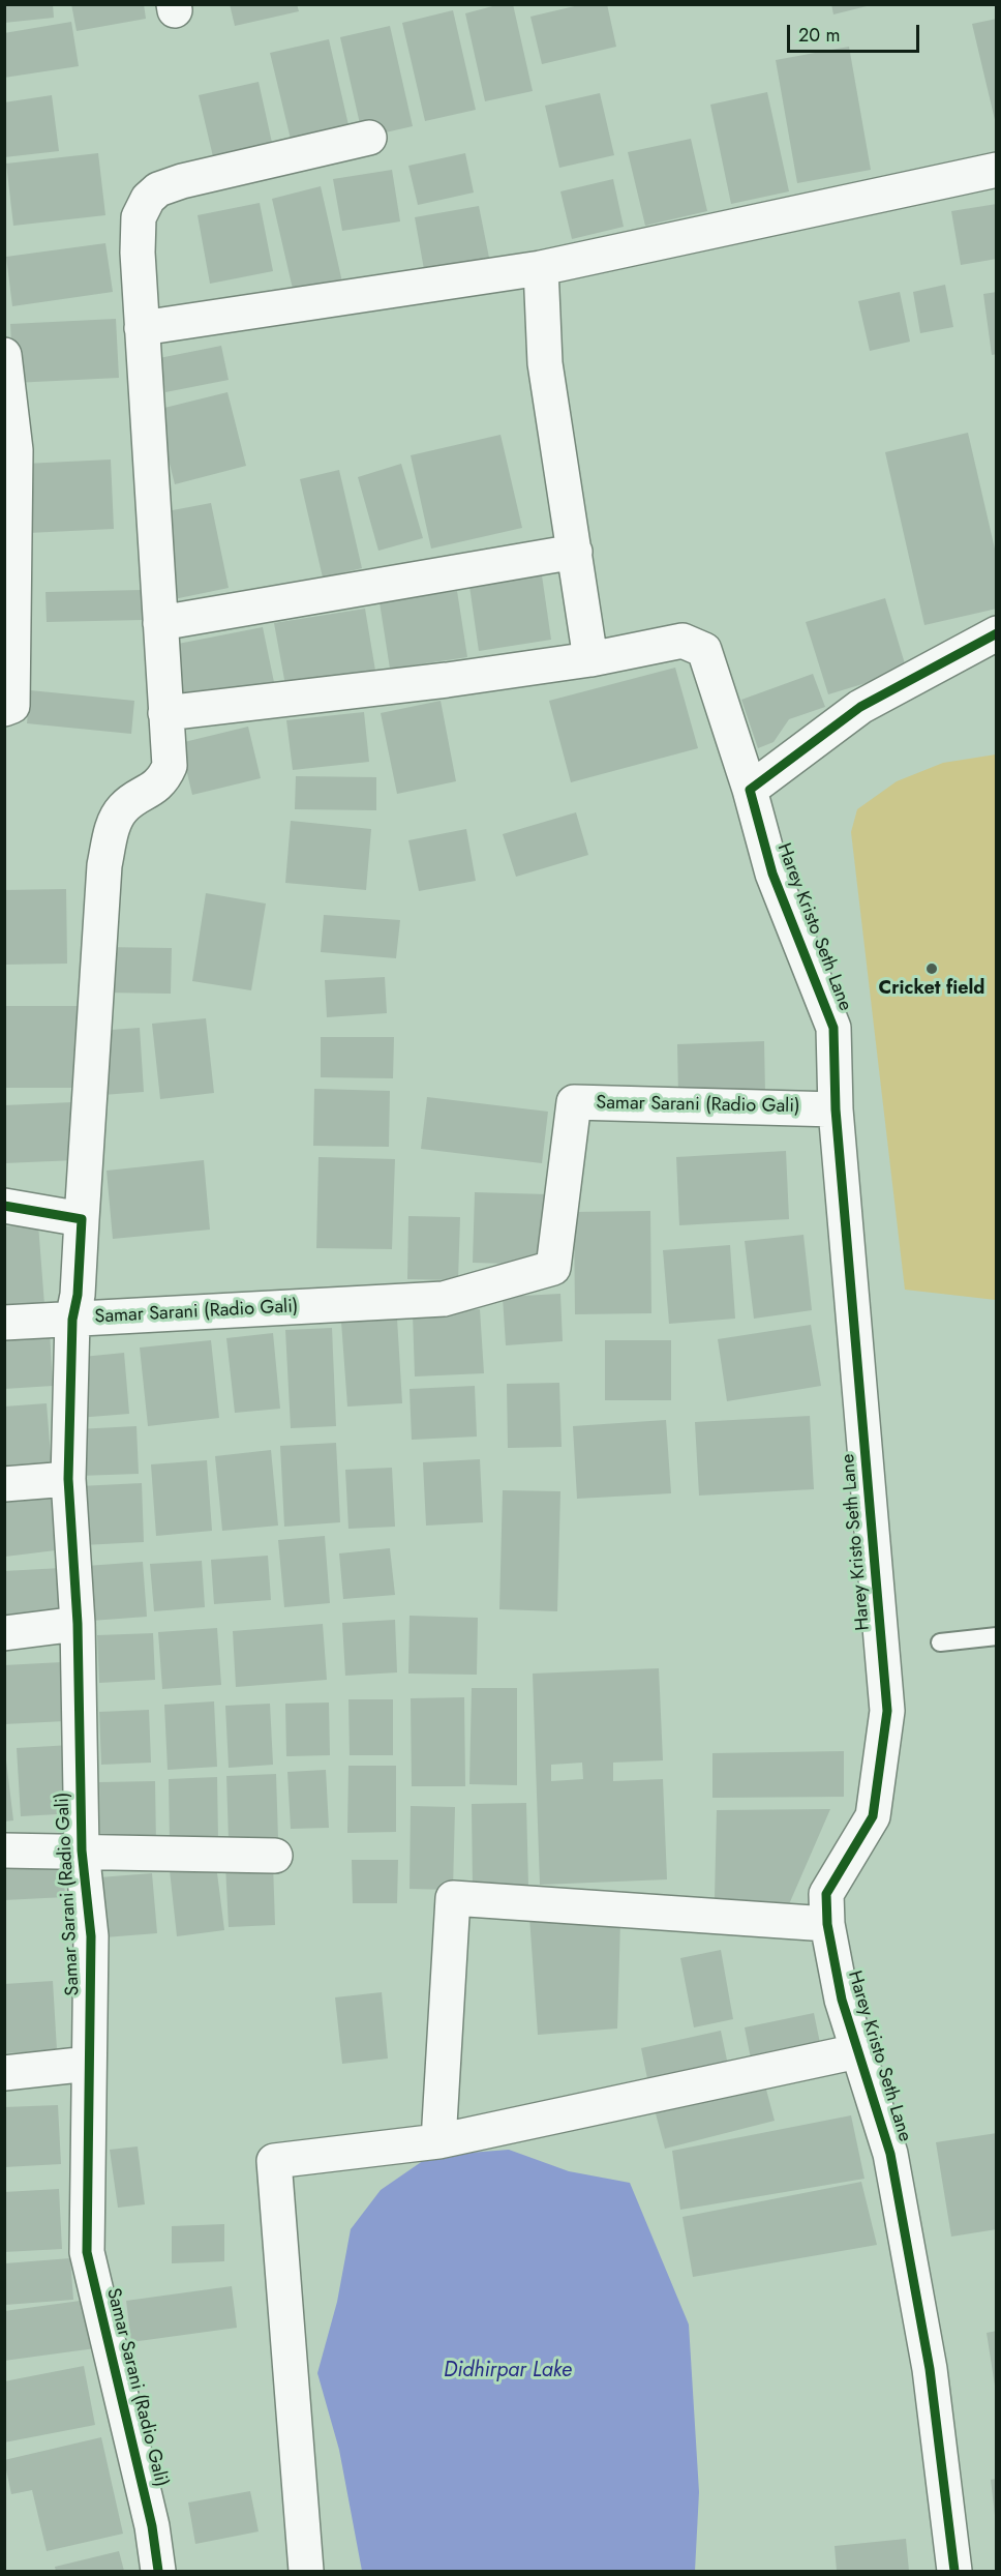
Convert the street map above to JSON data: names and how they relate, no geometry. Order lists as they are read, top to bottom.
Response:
{
  "streets": {
    "street": ["Harey Kristo Seth Lane", "Samar Sarani (Radio Gali)"]
  },
  "crossings": [
    ["Harey Kristo Seth Lane", "Samar Sarani (Radio Gali)"]
  ],
  "water": ["Didhirpar Lake"],
  "places": ["Cricket field"],
  "scale_bar": "20 m"
}
